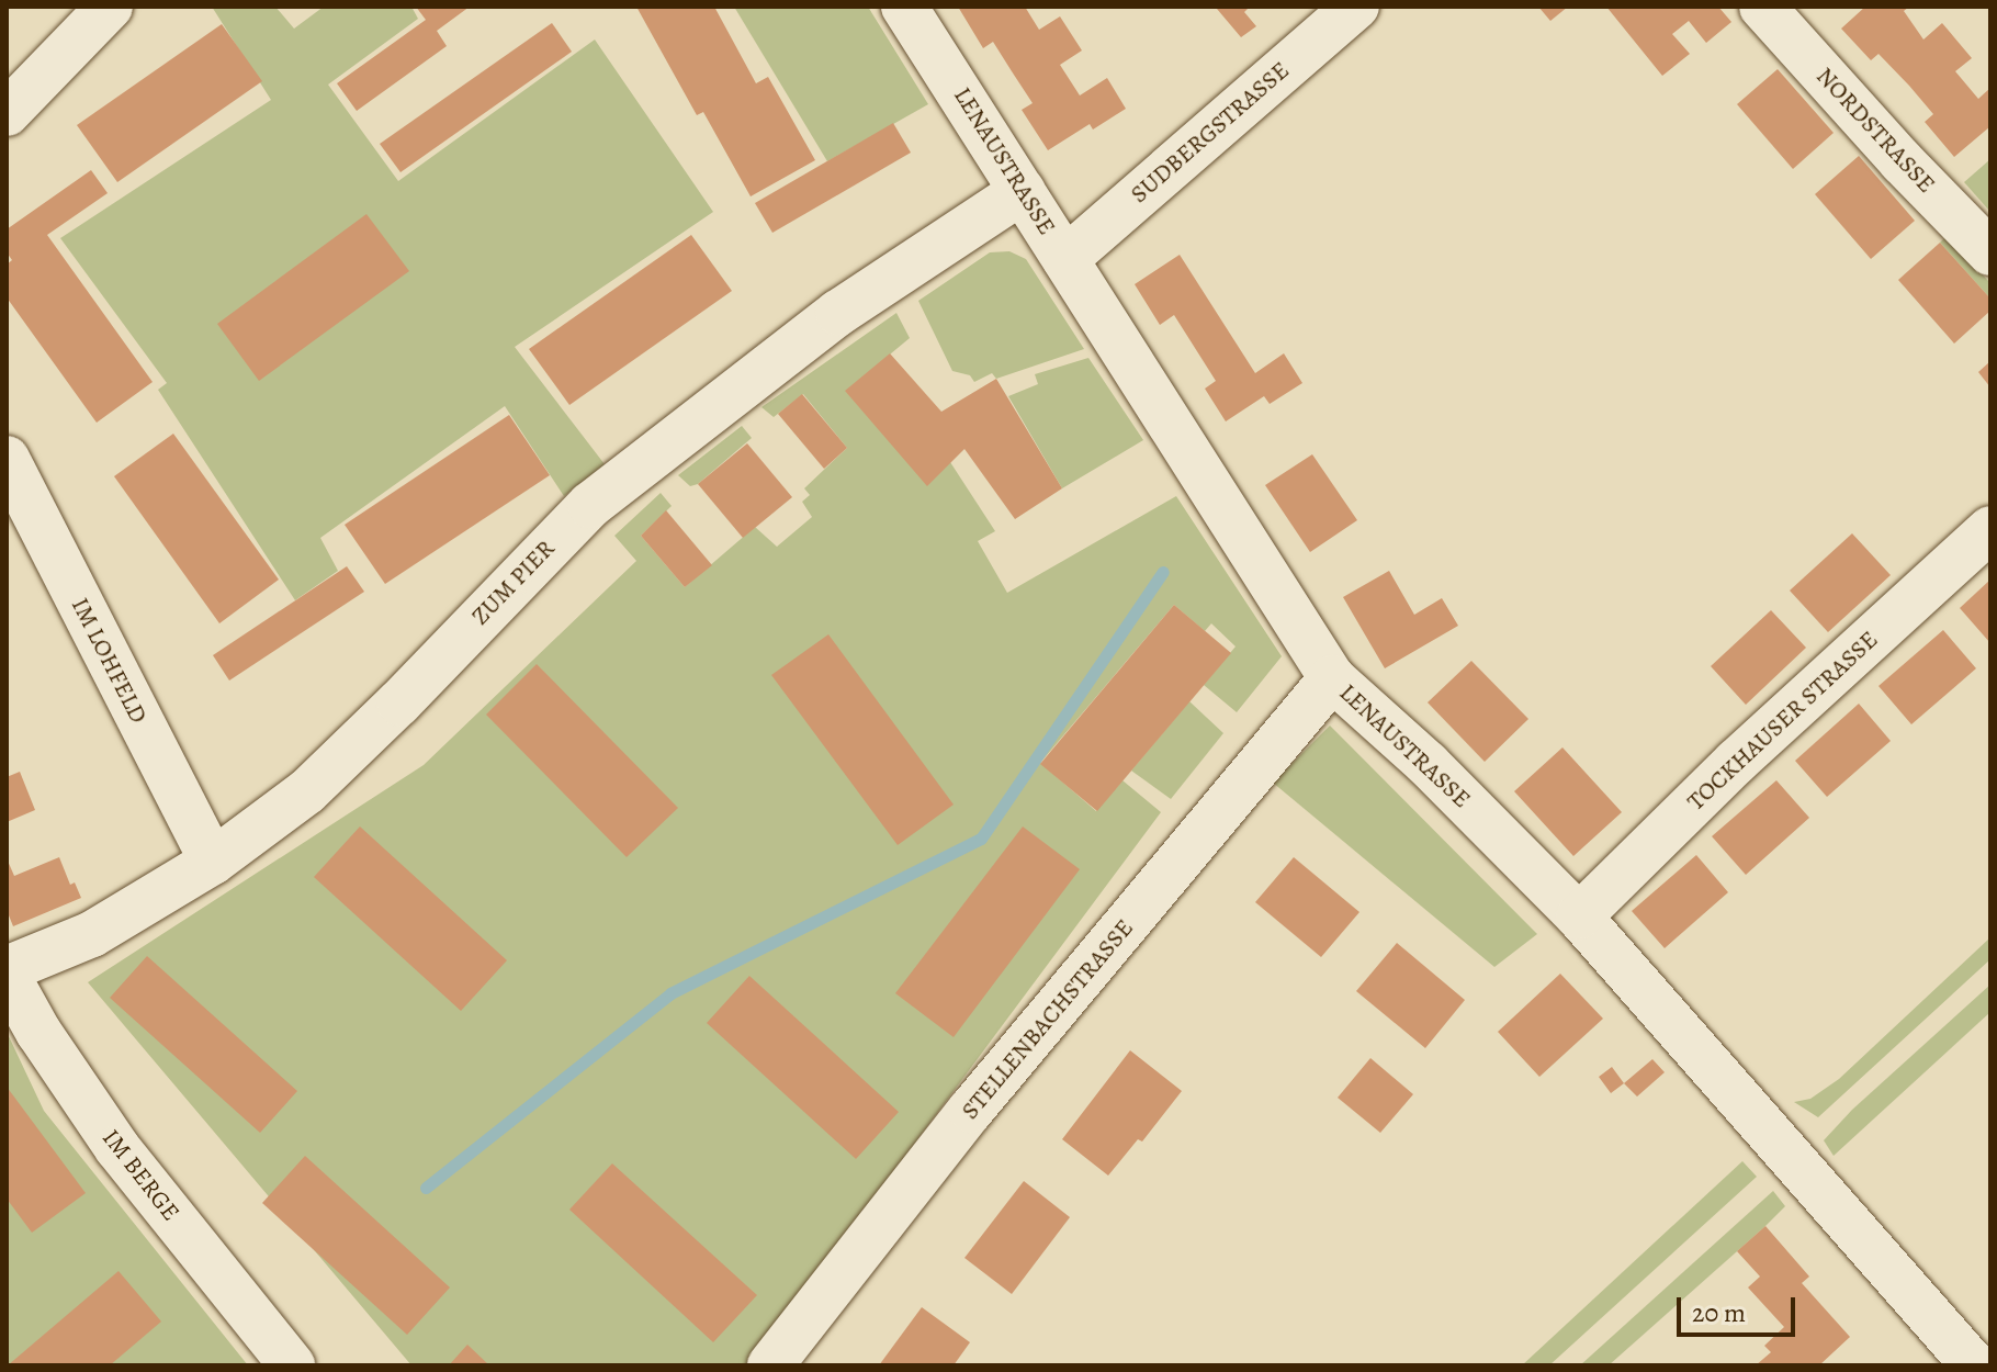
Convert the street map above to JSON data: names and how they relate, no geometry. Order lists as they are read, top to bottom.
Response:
{
  "streets": {
    "street": [
      "NORDSTRASSE",
      "SUDBERGSTRASSE",
      "LENAUSTRASSE",
      "ZUM PIER",
      "IM LOHFELD",
      "TOCKHAUSER STRASSE",
      "STELLENBACHSTRASSE",
      "IM BERGE"
    ]
  },
  "crossings": [
    ["SUDBERGSTRASSE", "LENAUSTRASSE"],
    ["LENAUSTRASSE", "ZUM PIER"],
    ["LENAUSTRASSE", "TOCKHAUSER STRASSE"],
    ["LENAUSTRASSE", "STELLENBACHSTRASSE"],
    ["ZUM PIER", "IM LOHFELD"],
    ["ZUM PIER", "IM BERGE"]
  ],
  "scale_bar": "20 m"
}
